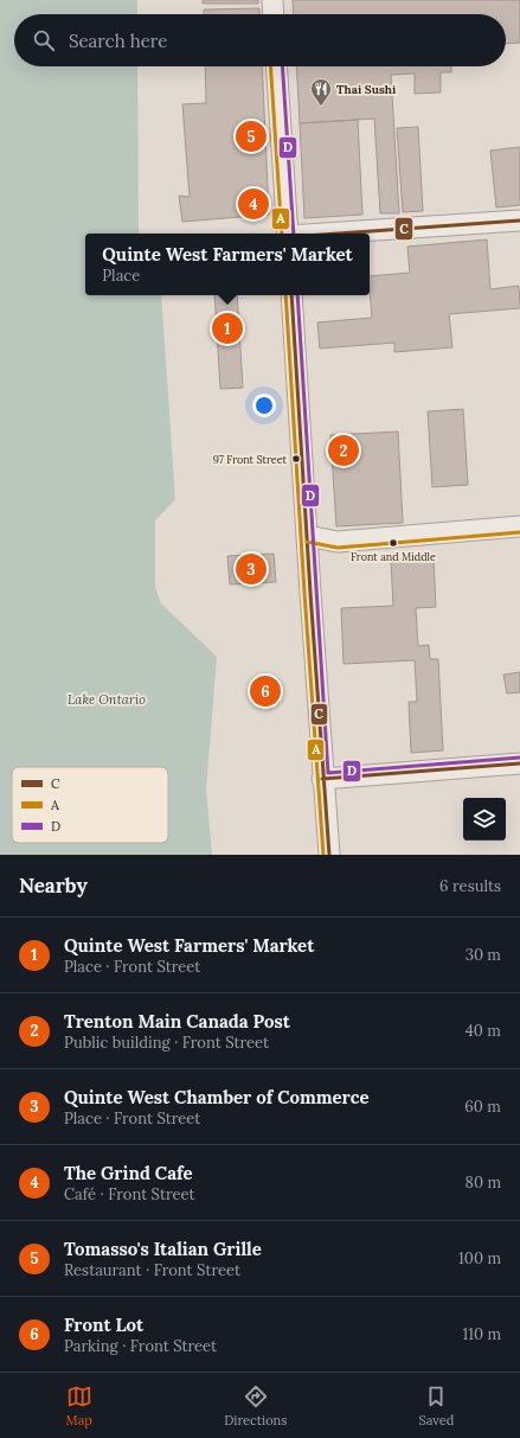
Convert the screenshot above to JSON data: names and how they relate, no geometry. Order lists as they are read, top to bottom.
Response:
{
  "water": ["Lake Ontario"],
  "places": {
    "restaurant": ["Thai Sushi"],
    "other": ["97 Front Street", "Front and Middle"]
  },
  "lines": ["transit line A", "transit line D", "transit line C"],
  "legend": ["C", "A", "D"],
  "page": {
    "search": "Search here",
    "pins": [
      "5",
      "4",
      "1",
      "2",
      "3",
      "6"
    ],
    "popup": ["Quinte West Farmers' Market", "Place"],
    "heading": ["Nearby", "6 results"],
    "list": [
      {
        "mark": "1",
        "name": "Quinte West Farmers' Market",
        "note": "Place · Front Street",
        "value": "30 m"
      },
      {
        "mark": "2",
        "name": "Trenton Main Canada Post",
        "note": "Public building · Front Street",
        "value": "40 m"
      },
      {
        "mark": "3",
        "name": "Quinte West Chamber of Commerce",
        "note": "Place · Front Street",
        "value": "60 m"
      },
      {
        "mark": "4",
        "name": "The Grind Cafe",
        "note": "Café · Front Street",
        "value": "80 m"
      },
      {
        "mark": "5",
        "name": "Tomasso's Italian Grille",
        "note": "Restaurant · Front Street",
        "value": "100 m"
      },
      {
        "mark": "6",
        "name": "Front Lot",
        "note": "Parking · Front Street",
        "value": "110 m"
      }
    ],
    "nav": ["Map", "Directions", "Saved"]
  }
}
